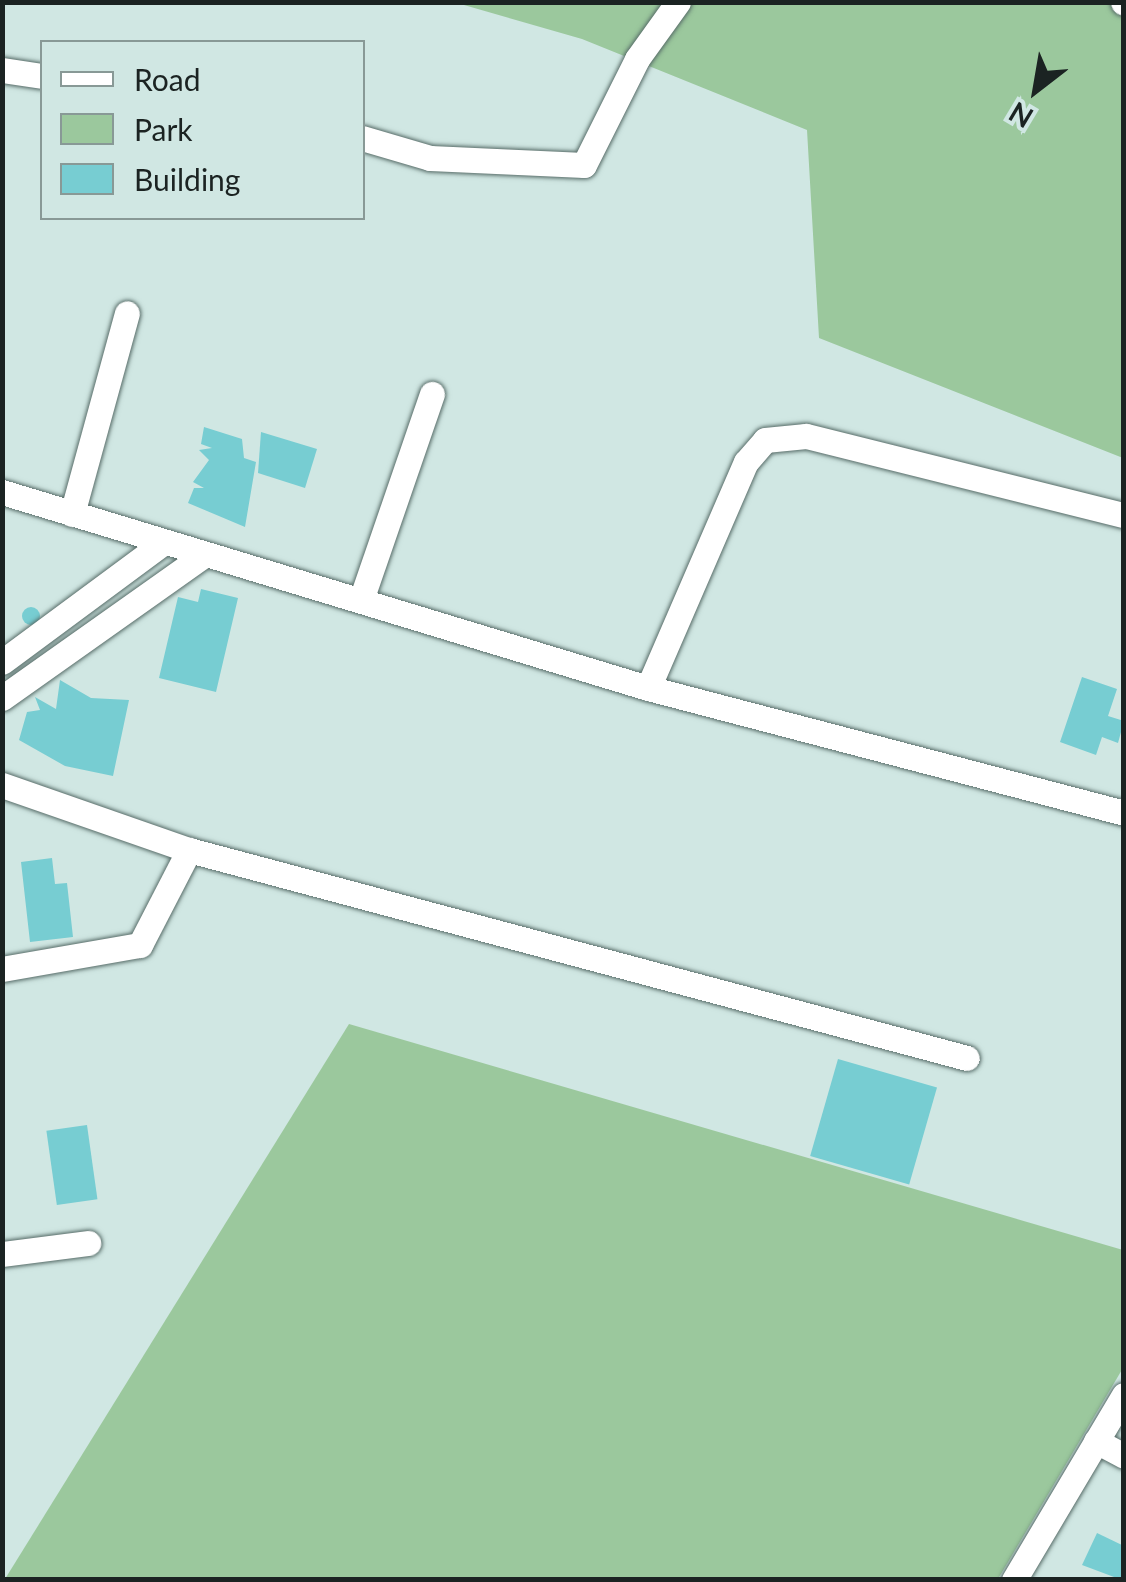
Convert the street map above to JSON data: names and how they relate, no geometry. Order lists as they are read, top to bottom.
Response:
{
  "legend": ["Road", "Park", "Building"],
  "north": "bottom left"
}
